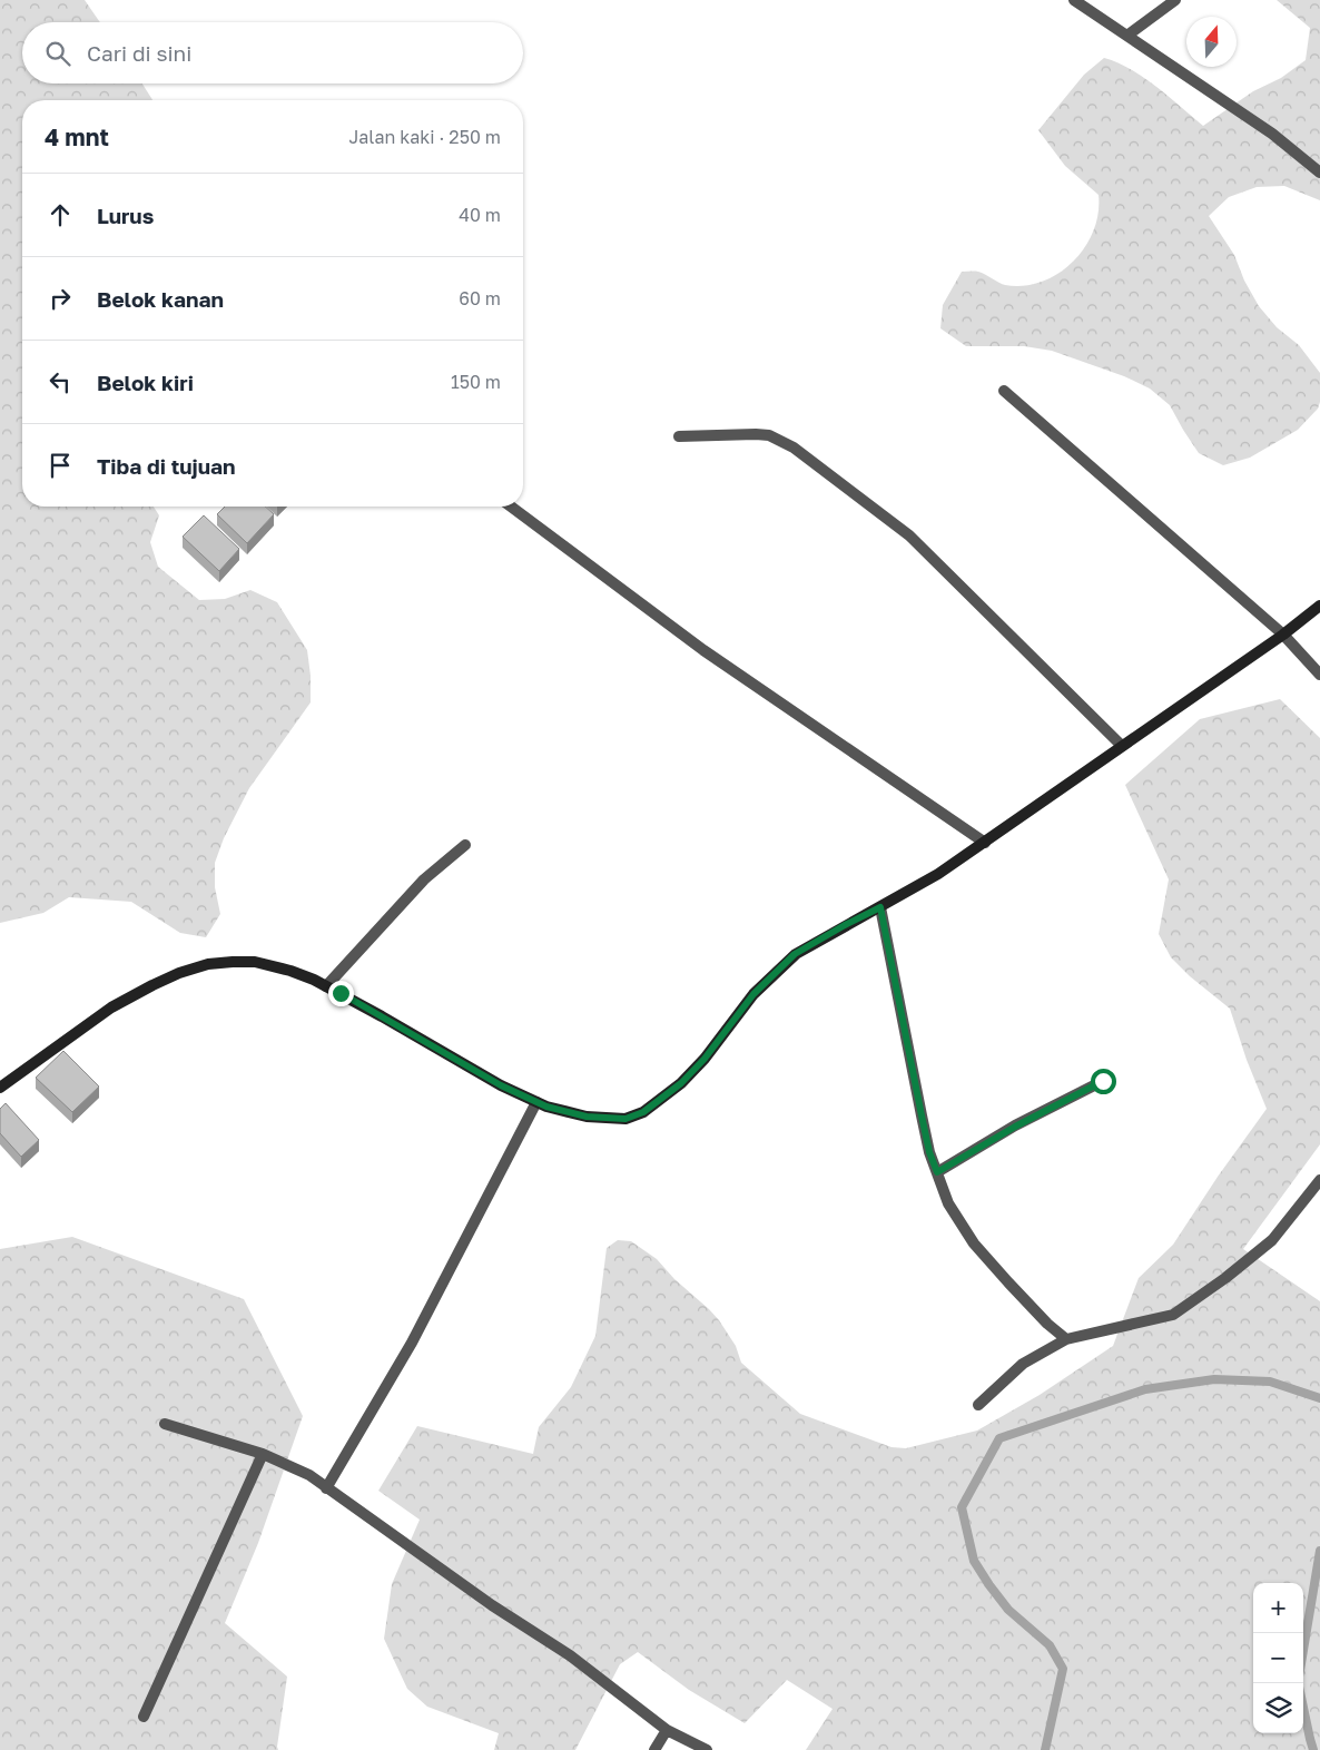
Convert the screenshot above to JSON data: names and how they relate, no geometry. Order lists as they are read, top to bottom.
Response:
{
  "north": "top",
  "page": {
    "search": "Cari di sini",
    "heading": ["4 mnt", "Jalan kaki · 250 m"],
    "list": [
      ["Lurus", "40 m"],
      ["Belok kanan", "60 m"],
      ["Belok kiri", "150 m"],
      "Tiba di tujuan"
    ],
    "map_buttons": ["+", "−"]
  }
}
